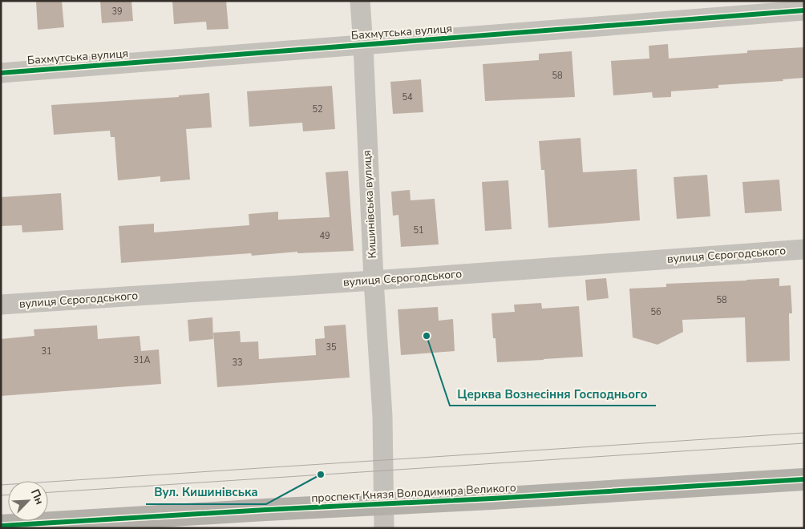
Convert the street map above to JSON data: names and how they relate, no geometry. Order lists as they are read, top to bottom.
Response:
{
  "streets": {
    "main road": ["проспект Князя Володимира Великого"],
    "street": ["Бахмутська вулиця", "Кишинівська вулиця", "вулиця Сєрогодського"]
  },
  "crossings": [
    ["Бахмутська вулиця", "Кишинівська вулиця"],
    ["Кишинівська вулиця", "вулиця Сєрогодського"],
    ["Кишинівська вулиця", "проспект Князя Володимира Великого"]
  ],
  "places": ["Церква Вознесіння Господнього", "Вул. Кишинівська"],
  "house_numbers": [
    "39",
    "58",
    "54",
    "52",
    "51",
    "49",
    "58",
    "56",
    "35",
    "31",
    "31А",
    "33"
  ],
  "north": "top right"
}
